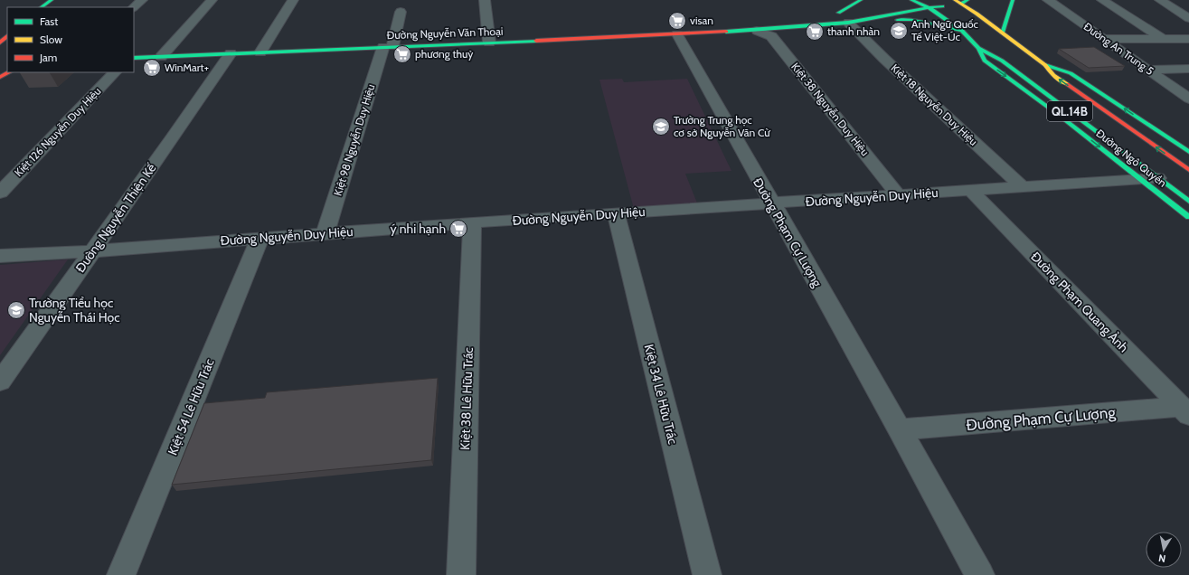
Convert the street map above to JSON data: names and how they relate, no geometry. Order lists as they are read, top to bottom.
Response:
{
  "streets": {
    "main road": ["Đường Nguyễn Văn Thoại", "QL.14B", "Đường Ngô Quyền"],
    "street": [
      "Đường An Trung 5",
      "Kiệt 18 Nguyễn Duy Hiệu",
      "Kiệt 38 Nguyễn Duy Hiệu",
      "Kiệt 126 Nguyễn Duy Hiệu",
      "Kiệt 98 Nguyễn Duy Hiệu",
      "Đường Nguyễn Duy Hiệu",
      "Đường Nguyễn Thiện Kế",
      "Đường Phạm Cự Lượng",
      "Đường Phạm Quang Ảnh",
      "Kiệt 34 Lê Hữu Trác",
      "Kiệt 38 Lê Hữu Trác",
      "Kiệt 54 Lê Hữu Trác"
    ]
  },
  "crossings": [
    ["Đường Nguyễn Văn Thoại", "Kiệt 18 Nguyễn Duy Hiệu"],
    ["Đường Nguyễn Văn Thoại", "Kiệt 38 Nguyễn Duy Hiệu"],
    ["Đường Nguyễn Văn Thoại", "Kiệt 98 Nguyễn Duy Hiệu"],
    ["Đường Nguyễn Văn Thoại", "Đường Ngô Quyền"],
    ["Đường Nguyễn Văn Thoại", "Đường Nguyễn Thiện Kế"],
    ["Đường Nguyễn Văn Thoại", "Đường Phạm Cự Lượng"],
    ["Kiệt 18 Nguyễn Duy Hiệu", "Đường Nguyễn Duy Hiệu"],
    ["Kiệt 38 Nguyễn Duy Hiệu", "Đường Nguyễn Duy Hiệu"],
    ["Kiệt 98 Nguyễn Duy Hiệu", "Đường Nguyễn Duy Hiệu"],
    ["Đường Ngô Quyền", "Đường Nguyễn Duy Hiệu"],
    ["Đường Nguyễn Duy Hiệu", "Đường Nguyễn Thiện Kế"],
    ["Đường Nguyễn Duy Hiệu", "Đường Phạm Cự Lượng"],
    ["Đường Nguyễn Duy Hiệu", "Đường Phạm Quang Ảnh"],
    ["Đường Nguyễn Duy Hiệu", "Kiệt 34 Lê Hữu Trác"],
    ["Đường Nguyễn Duy Hiệu", "Kiệt 38 Lê Hữu Trác"],
    ["Đường Nguyễn Duy Hiệu", "Kiệt 54 Lê Hữu Trác"],
    ["Đường Phạm Cự Lượng", "Đường Phạm Quang Ảnh"]
  ],
  "places": {
    "supermarket": [
      "visan",
      "thanh nhàn",
      "phương thuỷ",
      "WinMart+",
      "ý nhi hạnh"
    ],
    "school or university": ["Anh Ngữ Quốc Tế Việt-Úc", "Trường Trung học cơ sở Nguyễn Văn Cừ", "Trường Tiểu học Nguyễn Thái Học"]
  },
  "legend": ["Fast", "Slow", "Jam"],
  "north": "bottom"
}
